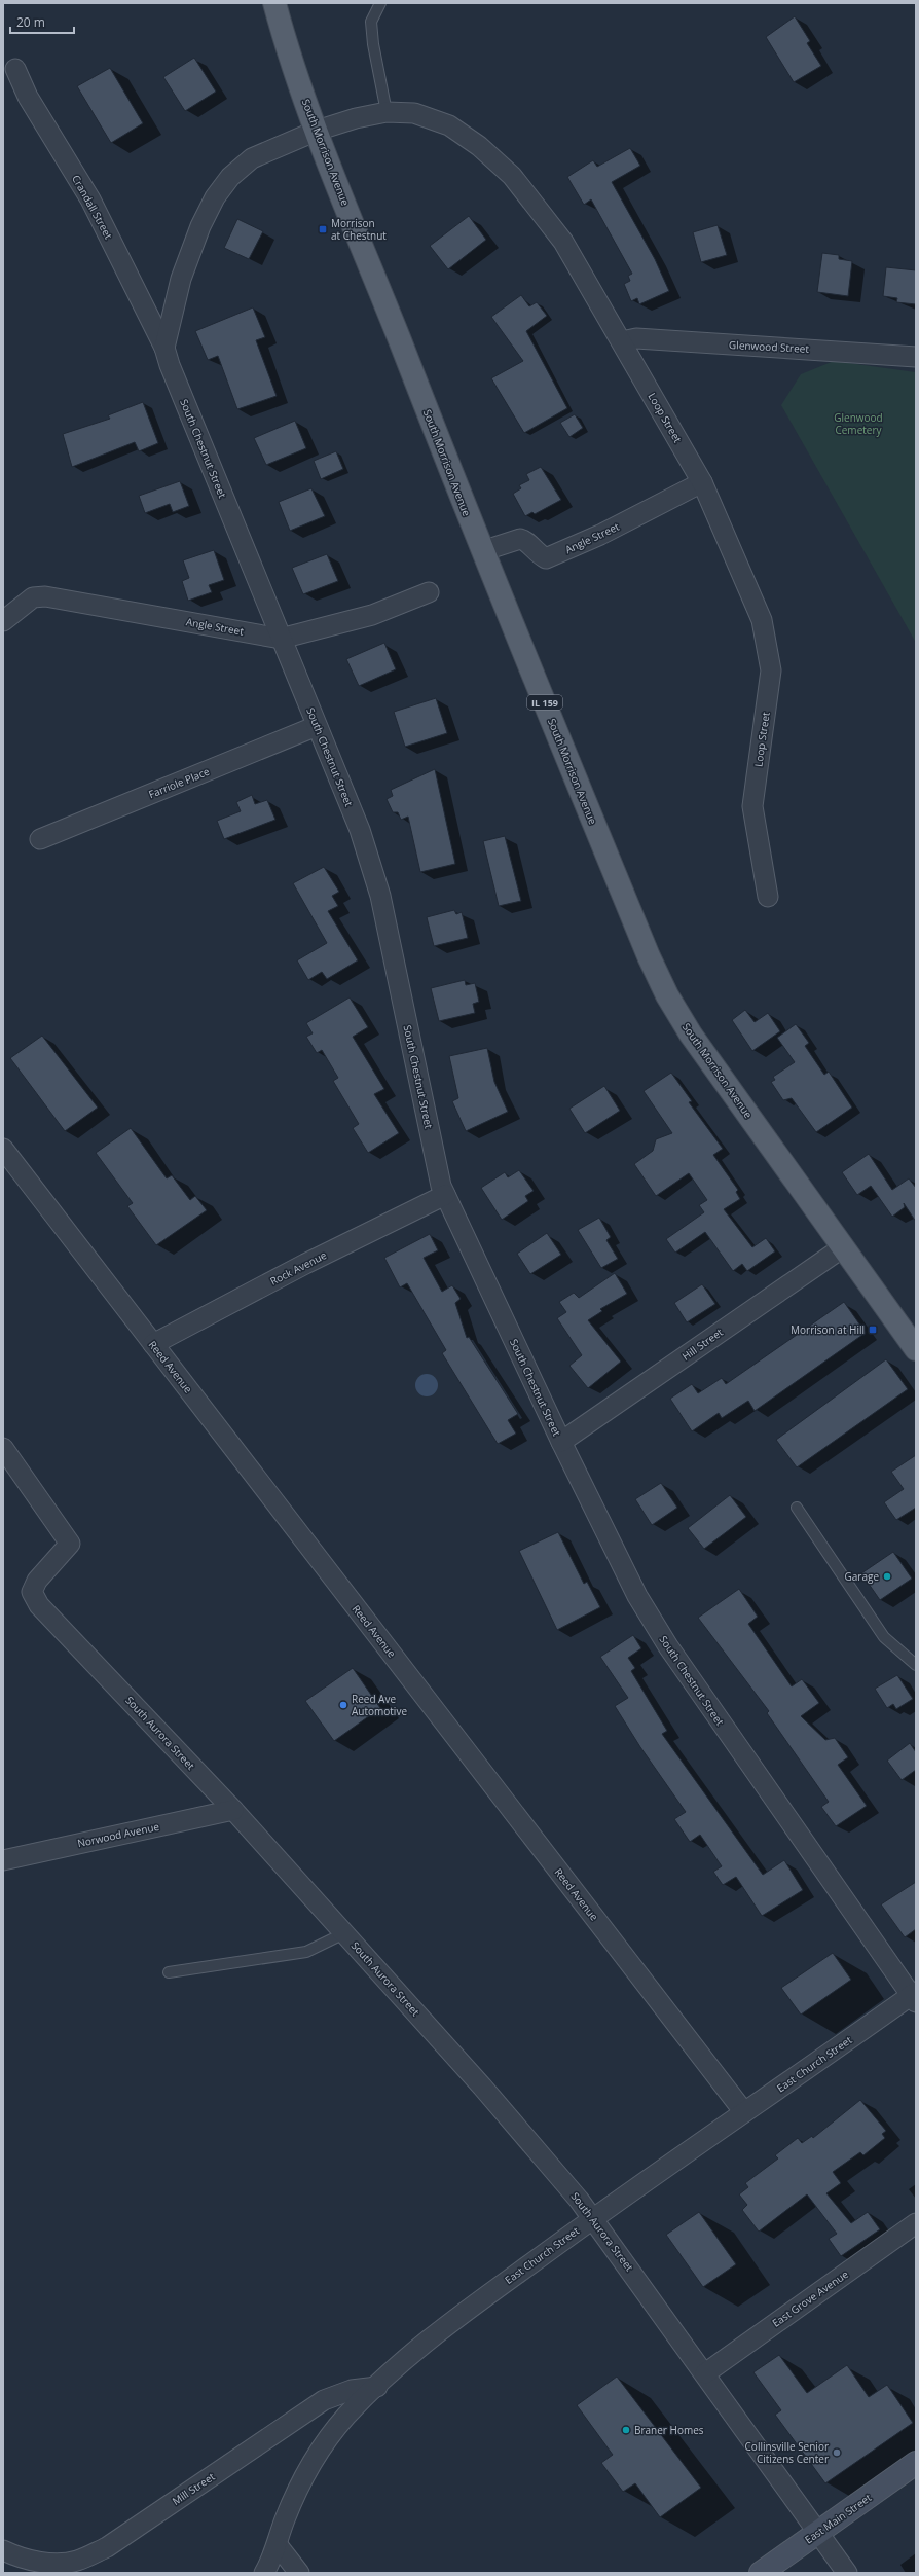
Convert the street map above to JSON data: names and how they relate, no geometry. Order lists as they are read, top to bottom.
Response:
{
  "streets": {
    "main road": ["South Morrison Avenue", "IL 159"],
    "street": [
      "Crandall Street",
      "Glenwood Street",
      "Loop Street",
      "South Chestnut Street",
      "Angle Street",
      "Farriole Place",
      "Rock Avenue",
      "Hill Street",
      "Reed Avenue",
      "South Aurora Street",
      "Norwood Avenue",
      "East Church Street",
      "East Grove Avenue",
      "Mill Street",
      "East Main Street"
    ]
  },
  "crossings": [
    ["South Morrison Avenue", "Loop Street"],
    ["South Morrison Avenue", "Angle Street"],
    ["South Morrison Avenue", "Hill Street"],
    ["Crandall Street", "South Chestnut Street"],
    ["Glenwood Street", "Loop Street"],
    ["Loop Street", "Angle Street"],
    ["South Chestnut Street", "Angle Street"],
    ["South Chestnut Street", "Farriole Place"],
    ["South Chestnut Street", "Rock Avenue"],
    ["South Chestnut Street", "Hill Street"],
    ["South Chestnut Street", "East Church Street"],
    ["Rock Avenue", "Reed Avenue"],
    ["Reed Avenue", "East Church Street"],
    ["South Aurora Street", "Norwood Avenue"],
    ["South Aurora Street", "East Church Street"],
    ["South Aurora Street", "East Grove Avenue"],
    ["South Aurora Street", "East Main Street"],
    ["East Church Street", "Mill Street"]
  ],
  "parks": ["Glenwood Cemetery"],
  "places": {
    "transit": ["Morrison at Chestnut", "Morrison at Hill"],
    "other": [
      "Garage",
      "Reed Ave Automotive",
      "Braner Homes",
      "Collinsville Senior Citizens Center"
    ]
  },
  "scale_bar": "20 m"
}
